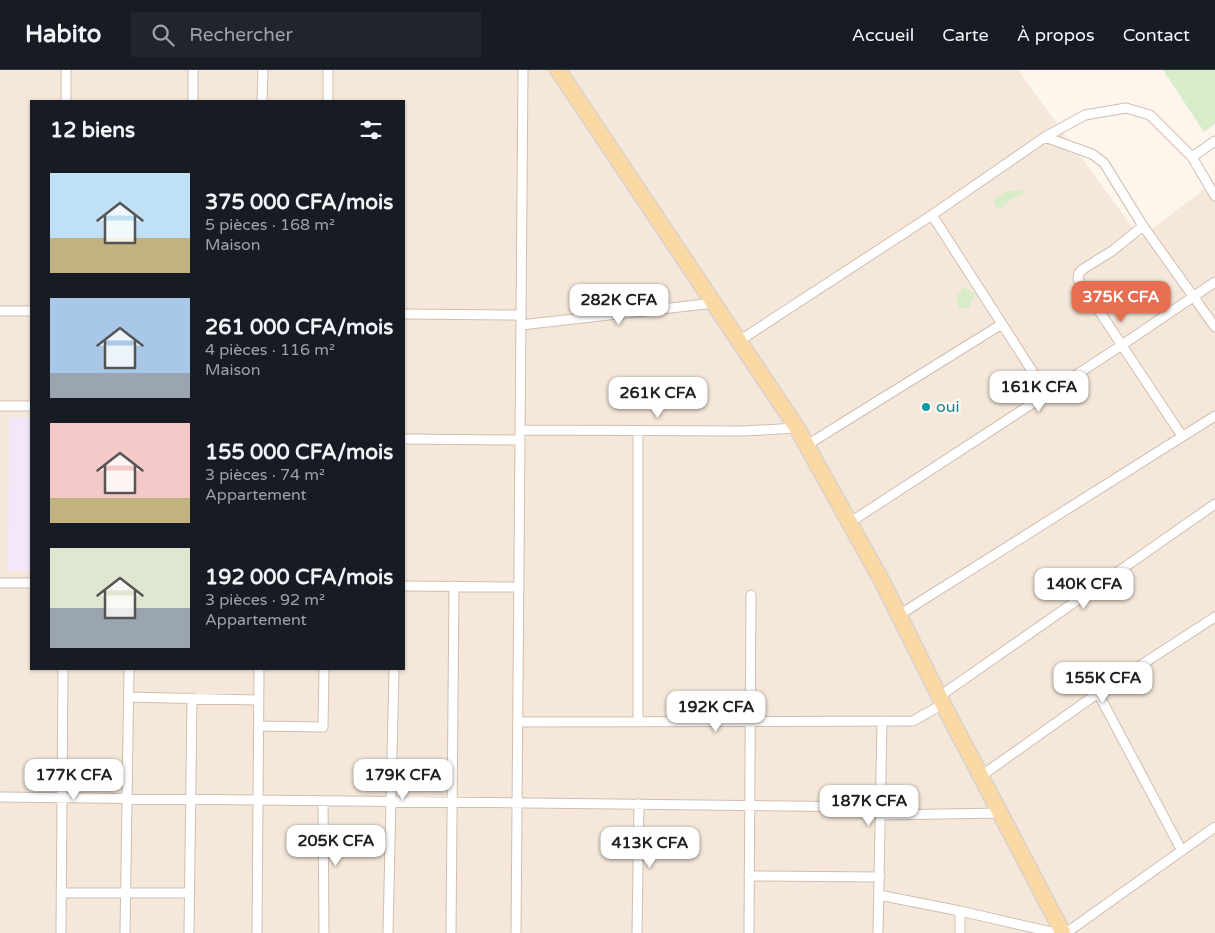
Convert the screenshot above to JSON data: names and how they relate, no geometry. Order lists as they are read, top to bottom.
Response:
{
  "places": ["oui"],
  "page": {
    "header": "Habito",
    "search": "Rechercher",
    "nav": [
      "Accueil",
      "Carte",
      "À propos",
      "Contact"
    ],
    "heading": "12 biens",
    "list": [
      {
        "name": "375 000 CFA/mois",
        "note": "5 pièces · 168 m² · Maison"
      },
      {
        "name": "261 000 CFA/mois",
        "note": "4 pièces · 116 m² · Maison"
      },
      {
        "name": "155 000 CFA/mois",
        "note": "3 pièces · 74 m² · Appartement"
      },
      {
        "name": "192 000 CFA/mois",
        "note": "3 pièces · 92 m² · Appartement"
      }
    ],
    "price": [
      "375K CFA",
      "282K CFA",
      "161K CFA",
      "261K CFA",
      "140K CFA",
      "155K CFA",
      "192K CFA",
      "177K CFA",
      "179K CFA",
      "187K CFA",
      "205K CFA",
      "413K CFA"
    ]
  }
}
